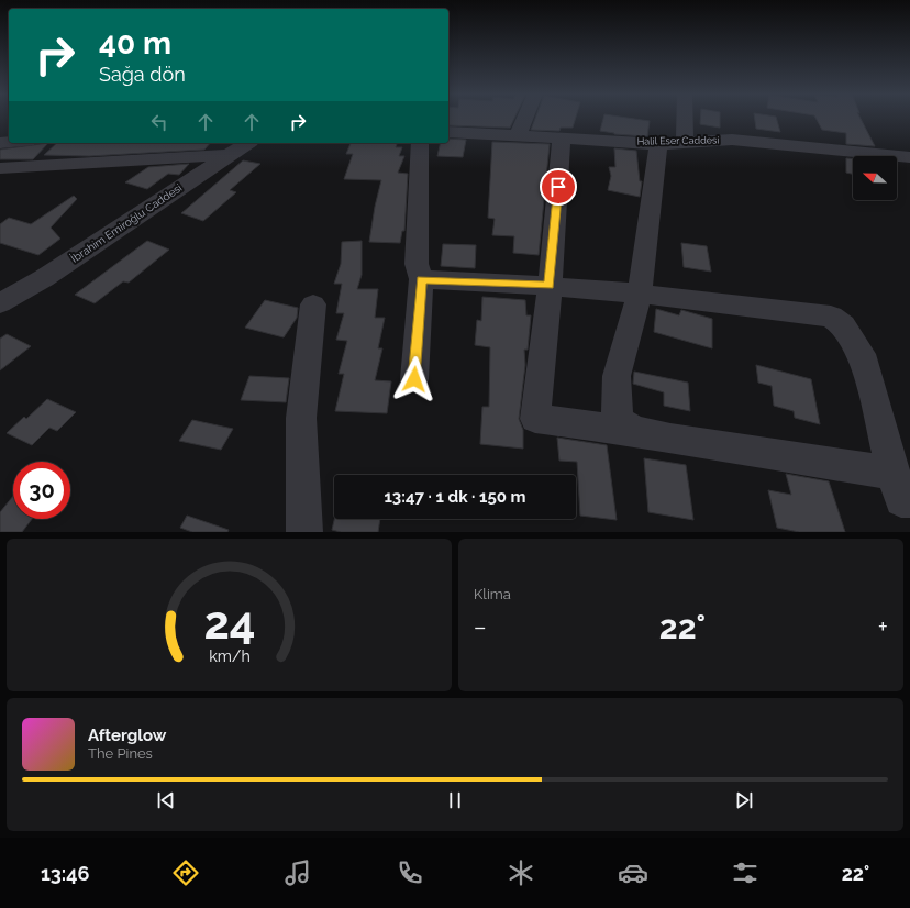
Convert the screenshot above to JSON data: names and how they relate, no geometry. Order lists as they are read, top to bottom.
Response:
{
  "streets": {
    "street": ["Halil Eser Caddesi", "İbrahim Emiroğlu Caddesi"]
  },
  "north": "left",
  "page": {
    "turn": ["40 m", "Sağa dön"],
    "limit": "30",
    "trip": "13:47 · 1 dk · 150 m",
    "tile": "Klima",
    "heat": ["−", "22°", "+"],
    "song": ["Afterglow", "The Pines"],
    "tabs": ["13:46", "22°"],
    "gauge": ["24", "km/h"]
  }
}
